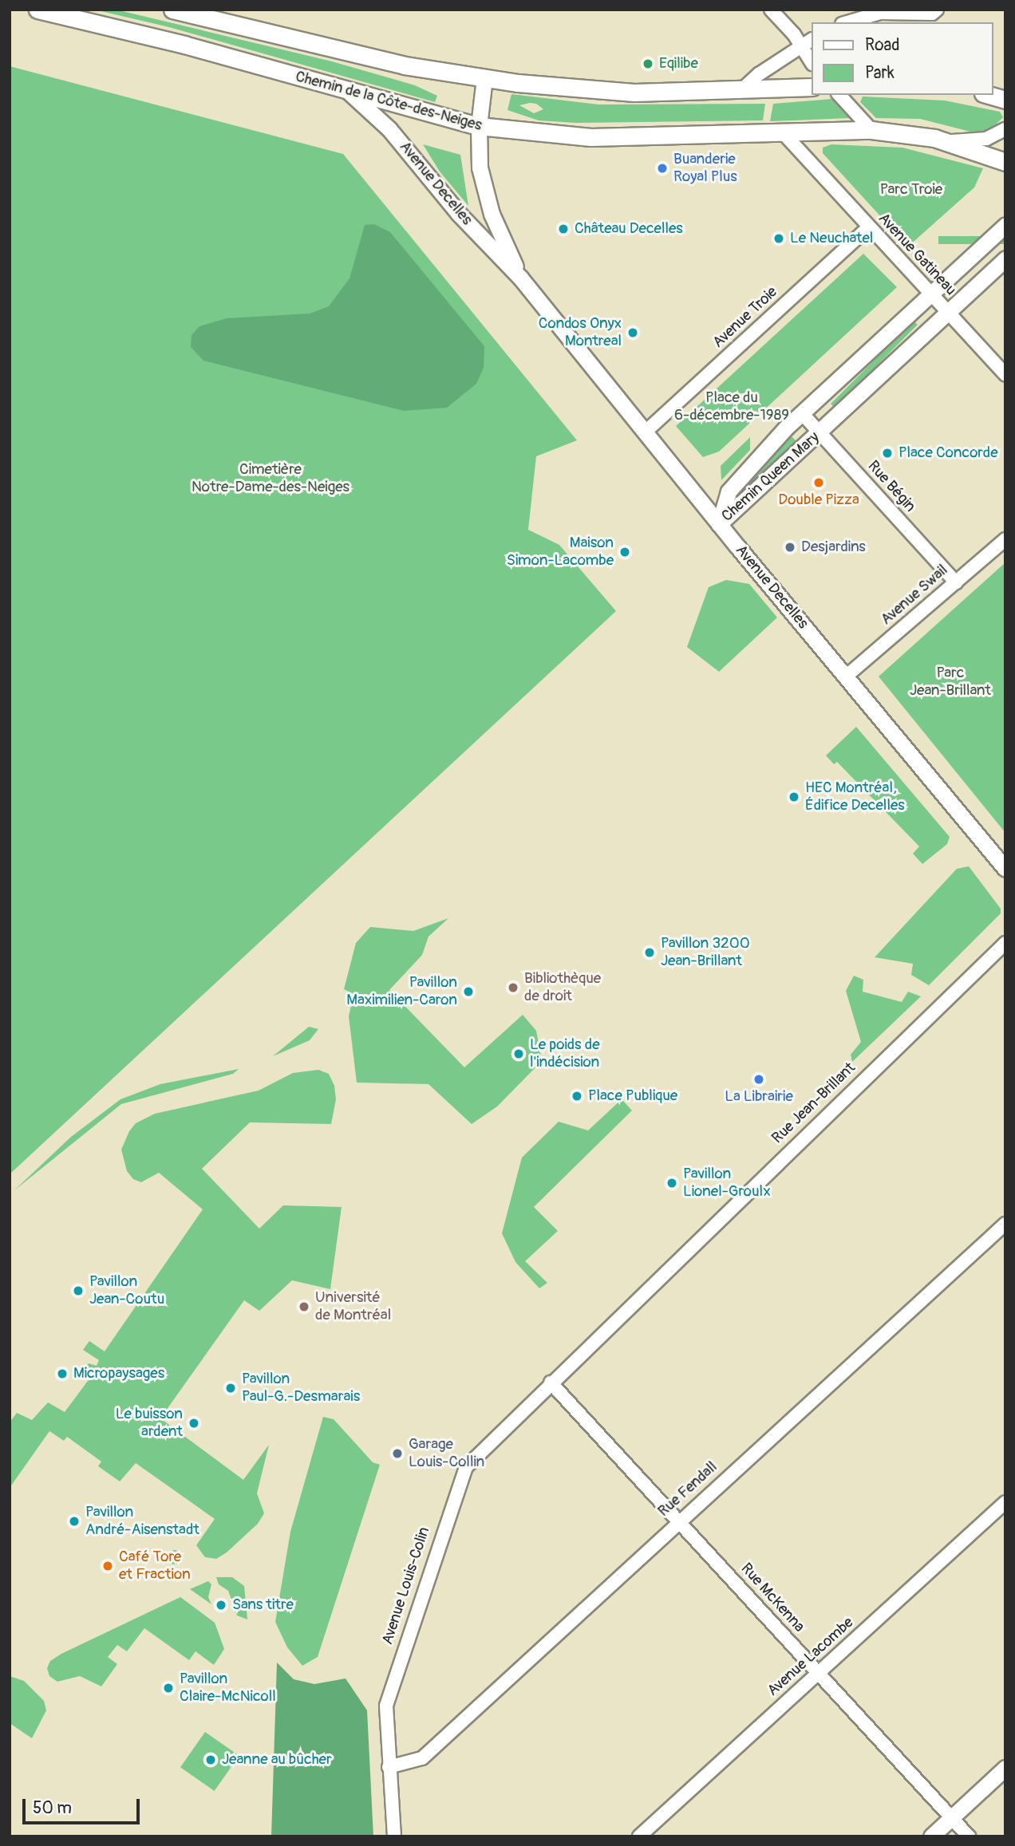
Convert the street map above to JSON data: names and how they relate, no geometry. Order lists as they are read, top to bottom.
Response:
{
  "streets": {
    "main road": ["Chemin de la Côte-des-Neiges"],
    "street": [
      "Avenue Decelles",
      "Avenue Gatineau",
      "Avenue Troie",
      "Chemin Queen Mary",
      "Rue Bégin",
      "Avenue Swail",
      "Rue Jean-Brillant",
      "Rue Fendall",
      "Avenue Louis-Colin",
      "Rue McKenna",
      "Avenue Lacombe"
    ]
  },
  "crossings": [
    ["Chemin de la Côte-des-Neiges", "Avenue Decelles"],
    ["Chemin de la Côte-des-Neiges", "Avenue Gatineau"],
    ["Avenue Decelles", "Avenue Troie"],
    ["Avenue Decelles", "Chemin Queen Mary"],
    ["Avenue Decelles", "Avenue Swail"],
    ["Avenue Gatineau", "Avenue Troie"],
    ["Avenue Gatineau", "Chemin Queen Mary"],
    ["Chemin Queen Mary", "Rue Bégin"],
    ["Rue Bégin", "Avenue Swail"],
    ["Rue Jean-Brillant", "Avenue Louis-Colin"],
    ["Rue Jean-Brillant", "Rue McKenna"],
    ["Rue Fendall", "Avenue Louis-Colin"],
    ["Rue Fendall", "Rue McKenna"],
    ["Avenue Louis-Colin", "Rue McKenna"],
    ["Rue McKenna", "Avenue Lacombe"]
  ],
  "parks": [
    "Parc Troie",
    "Place du 6-décembre-1989",
    "Cimetière Notre-Dame-des-Neiges",
    "Parc Jean-Brillant"
  ],
  "places": [
    "Eqilibe",
    "Buanderie Royal Plus",
    "Château Decelles",
    "Le Neuchatel",
    "Condos Onyx Montreal",
    "Place Concorde",
    "Double Pizza",
    "Desjardins",
    "Maison Simon-Lacombe",
    "HEC Montréal, Édifice Decelles",
    "Pavillon 3200 Jean-Brillant",
    "Bibliothèque de droit",
    "Pavillon Maximilien-Caron",
    "Le poids de l'indécision",
    "La Librairie",
    "Place Publique",
    "Pavillon Lionel-Groulx",
    "Pavillon Jean-Coutu",
    "Université de Montréal",
    "Micropaysages",
    "Pavillon Paul-G.-Desmarais",
    "Le buisson ardent",
    "Garage Louis-Collin",
    "Pavillon André-Aisenstadt",
    "Café Tore et Fraction",
    "Sans titre",
    "Pavillon Claire-McNicoll",
    "Jeanne au bûcher"
  ],
  "legend": ["Road", "Park"],
  "scale_bar": "50 m"
}
